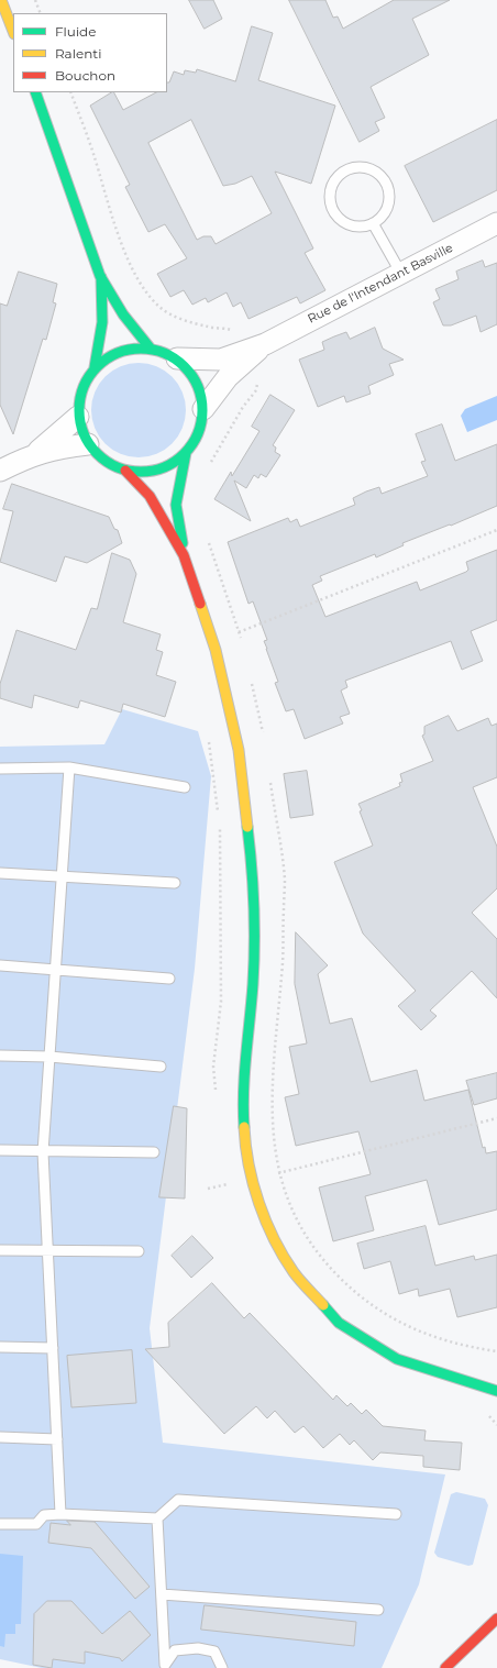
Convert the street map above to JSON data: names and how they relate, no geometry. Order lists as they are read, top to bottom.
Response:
{
  "streets": {
    "street": ["Rue de l'Intendant Basville"]
  },
  "legend": ["Fluide", "Ralenti", "Bouchon"]
}
